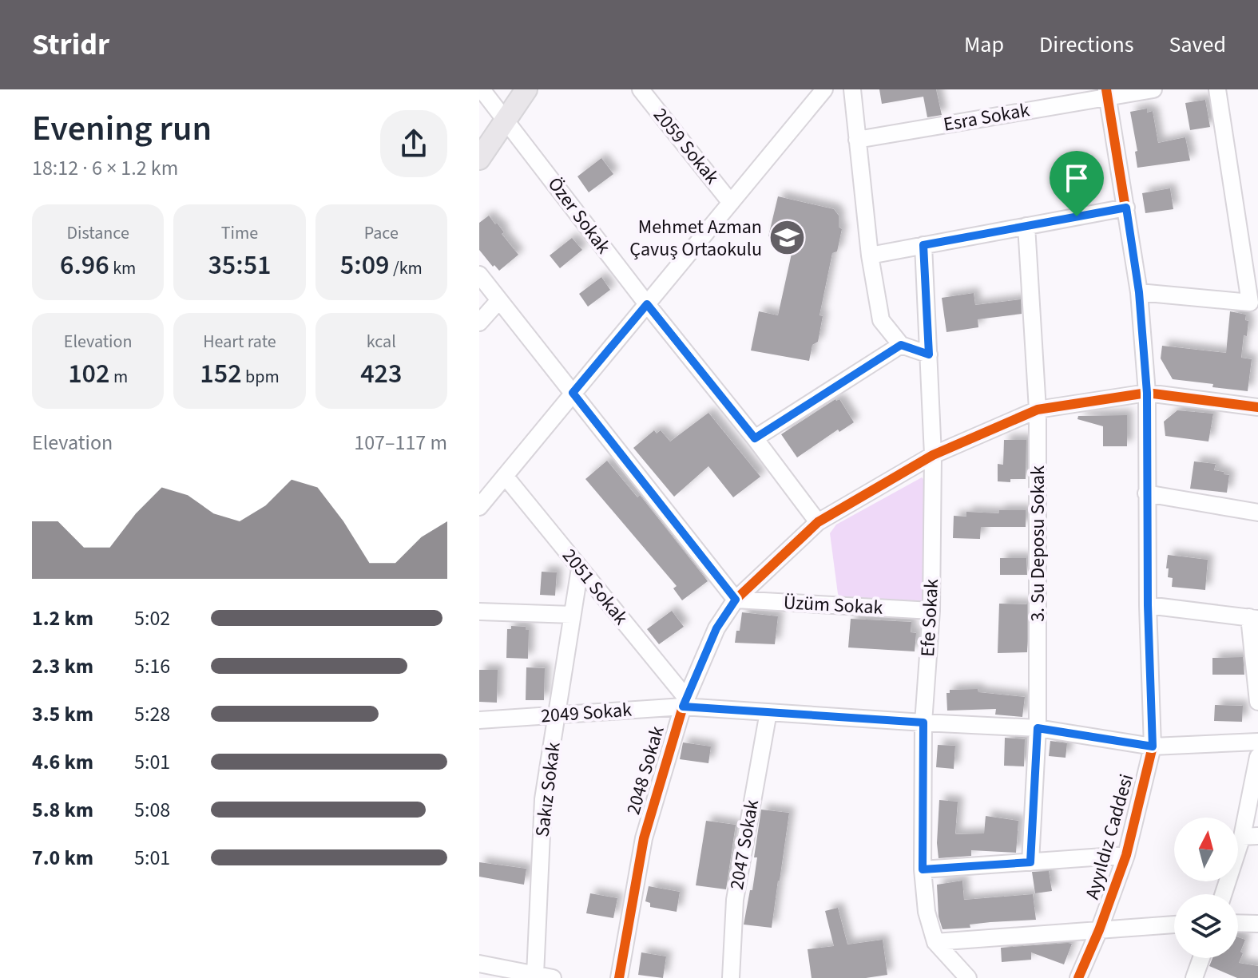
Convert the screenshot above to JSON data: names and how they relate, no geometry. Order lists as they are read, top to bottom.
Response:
{
  "streets": {
    "street": [
      "Esra Sokak",
      "2059 Sokak",
      "Özer Sokak",
      "3. Su Deposu Sokak",
      "2051 Sokak",
      "Üzüm Sokak",
      "Efe Sokak",
      "2049 Sokak",
      "2048 Sokak",
      "Sakız Sokak",
      "Ayyıldız Caddesi",
      "2047 Sokak"
    ]
  },
  "crossings": [
    ["Esra Sokak", "Ayyıldız Caddesi"],
    ["Özer Sokak", "2048 Sokak"],
    ["3. Su Deposu Sokak", "2049 Sokak"],
    ["3. Su Deposu Sokak", "2048 Sokak"],
    ["2051 Sokak", "2049 Sokak"],
    ["2051 Sokak", "2048 Sokak"],
    ["2051 Sokak", "Sakız Sokak"],
    ["Üzüm Sokak", "Efe Sokak"],
    ["Üzüm Sokak", "2048 Sokak"],
    ["Efe Sokak", "2049 Sokak"],
    ["Efe Sokak", "2048 Sokak"],
    ["2049 Sokak", "2048 Sokak"],
    ["2049 Sokak", "Sakız Sokak"],
    ["2049 Sokak", "Ayyıldız Caddesi"],
    ["2049 Sokak", "2047 Sokak"],
    ["2048 Sokak", "Ayyıldız Caddesi"]
  ],
  "places": {
    "school or university": ["Mehmet Azman Çavuş Ortaokulu"]
  },
  "north": "top",
  "page": {
    "header": "Stridr",
    "nav": ["Map", "Directions", "Saved"],
    "heading": ["Evening run", "18:12 · 6 × 1.2 km"],
    "stats": [
      ["Distance", "6.96 km"],
      ["Time", "35:51"],
      ["Pace", "5:09 /km"],
      ["Elevation", "102 m"],
      ["Heart rate", "152 bpm"],
      ["kcal", "423"]
    ],
    "chart": ["Elevation", "107–117 m"],
    "list": [
      {
        "name": "1.2 km",
        "note": "5:02"
      },
      {
        "name": "2.3 km",
        "note": "5:16"
      },
      {
        "name": "3.5 km",
        "note": "5:28"
      },
      {
        "name": "4.6 km",
        "note": "5:01"
      },
      {
        "name": "5.8 km",
        "note": "5:08"
      },
      {
        "name": "7.0 km",
        "note": "5:01"
      }
    ]
  }
}
